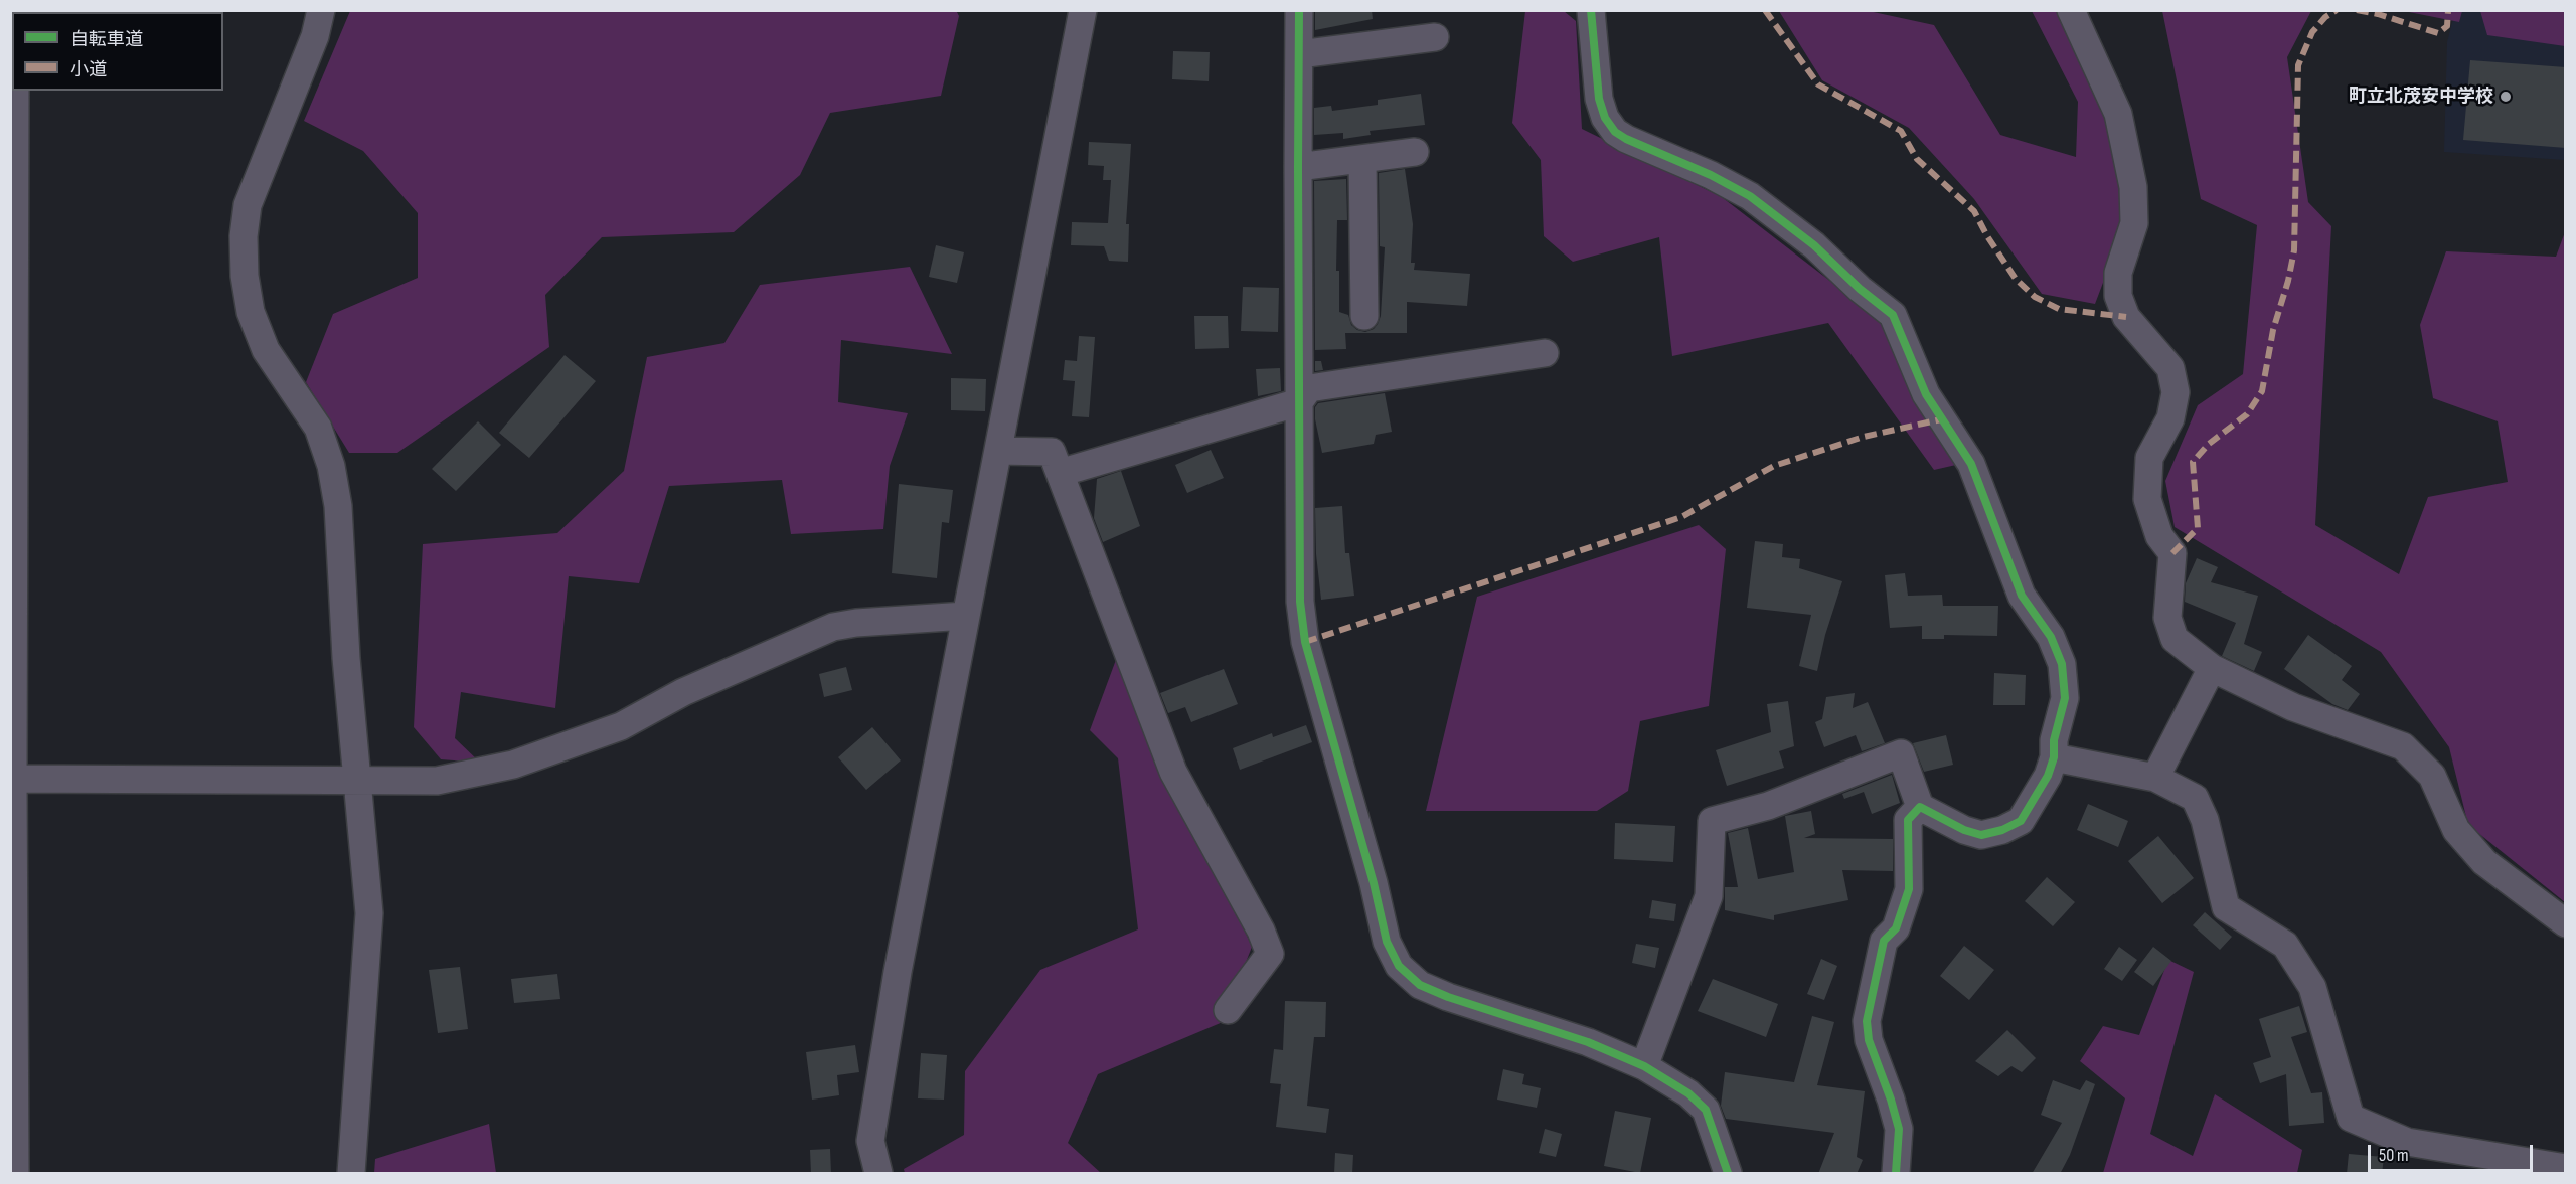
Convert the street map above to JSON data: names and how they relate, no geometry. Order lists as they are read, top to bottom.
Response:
{
  "places": ["町立北茂安中学校"],
  "legend": ["自転車道", "小道"],
  "scale_bar": "50 m"
}
